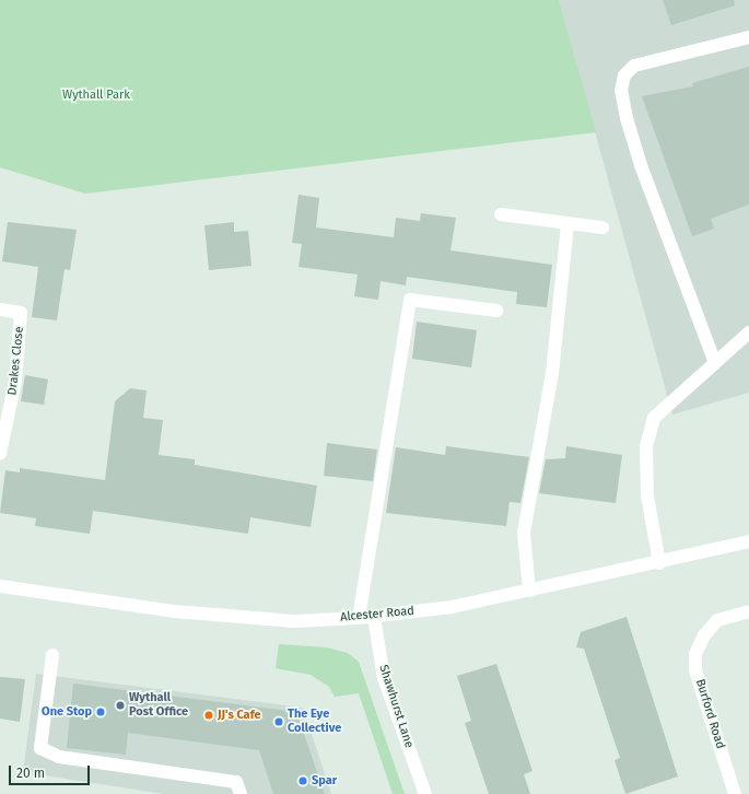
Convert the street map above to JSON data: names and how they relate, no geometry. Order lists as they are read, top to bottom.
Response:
{
  "streets": {
    "street": [
      "Drakes Close",
      "Alcester Road",
      "Shawhurst Lane",
      "Burford Road"
    ]
  },
  "crossings": [
    ["Alcester Road", "Shawhurst Lane"]
  ],
  "parks": ["Wythall Park"],
  "places": [
    "Wythall Post Office",
    "One Stop",
    "JJ's Cafe",
    "The Eye Collective",
    "Spar"
  ],
  "scale_bar": "20 m"
}
